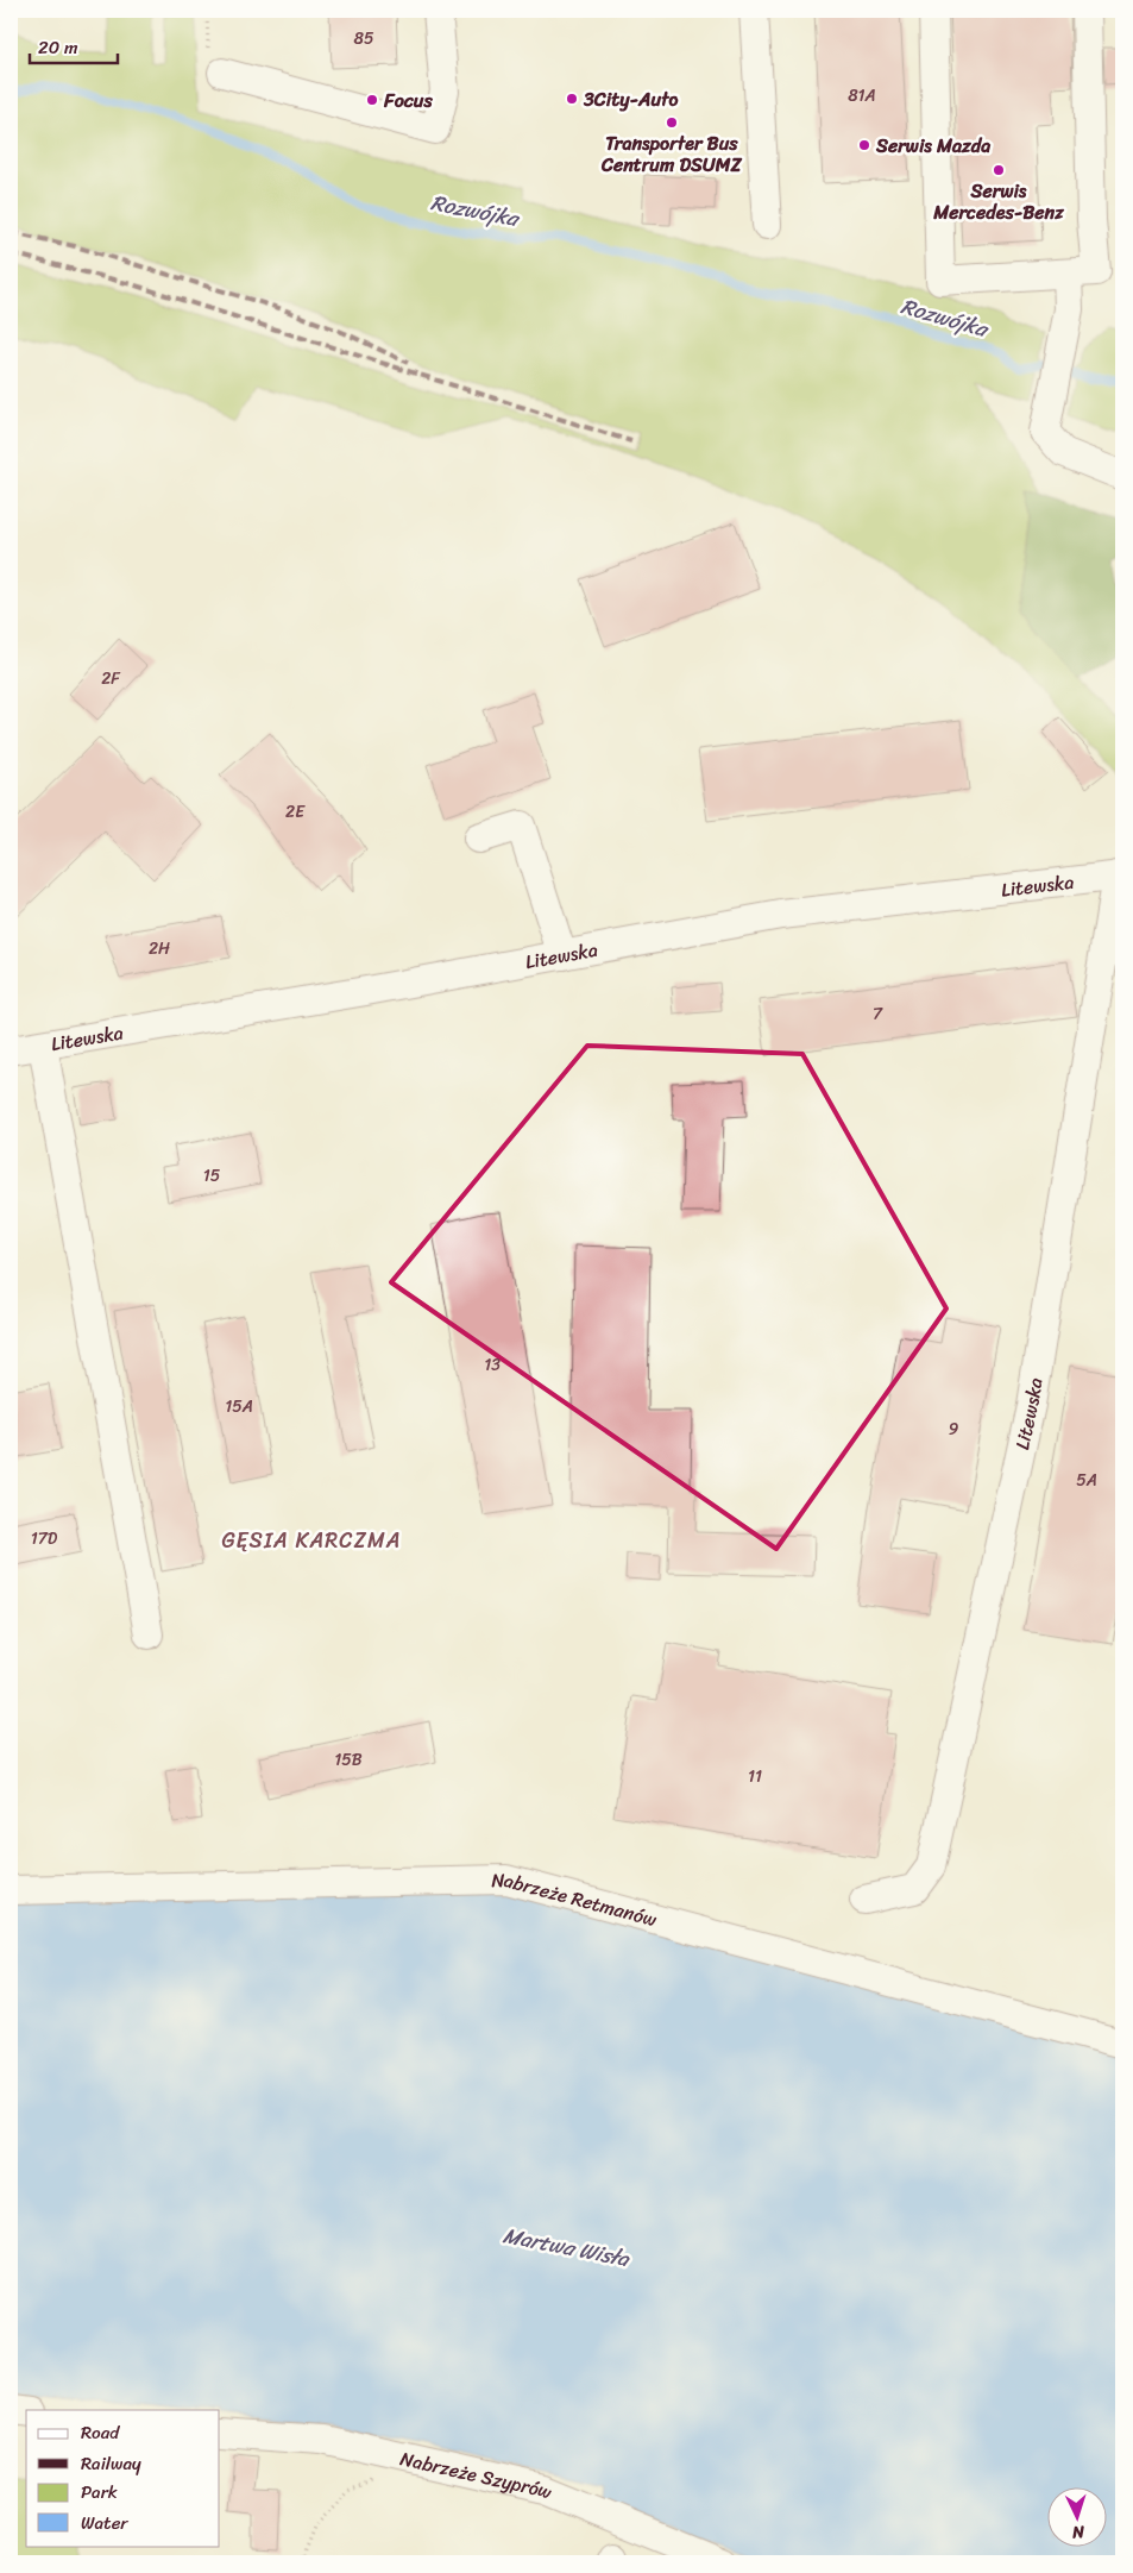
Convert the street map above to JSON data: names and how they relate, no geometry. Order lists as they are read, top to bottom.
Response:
{
  "streets": {
    "street": ["Litewska", "Nabrzeże Retmanów", "Nabrzeże Szyprów"]
  },
  "districts": ["GĘSIA KARCZMA"],
  "water": ["Rozwójka", "Martwa Wisła"],
  "places": [
    "3City-Auto",
    "Focus",
    "Transporter Bus Centrum DSUMZ",
    "Serwis Mazda",
    "Serwis Mercedes-Benz"
  ],
  "house_numbers": [
    "85",
    "81A",
    "2F",
    "2E",
    "2H",
    "7",
    "15",
    "13",
    "15A",
    "9",
    "5A",
    "17D",
    "15B",
    "11"
  ],
  "legend": [
    "Road",
    "Railway",
    "Park",
    "Water"
  ],
  "scale_bar": "20 m",
  "north": "bottom"
}
